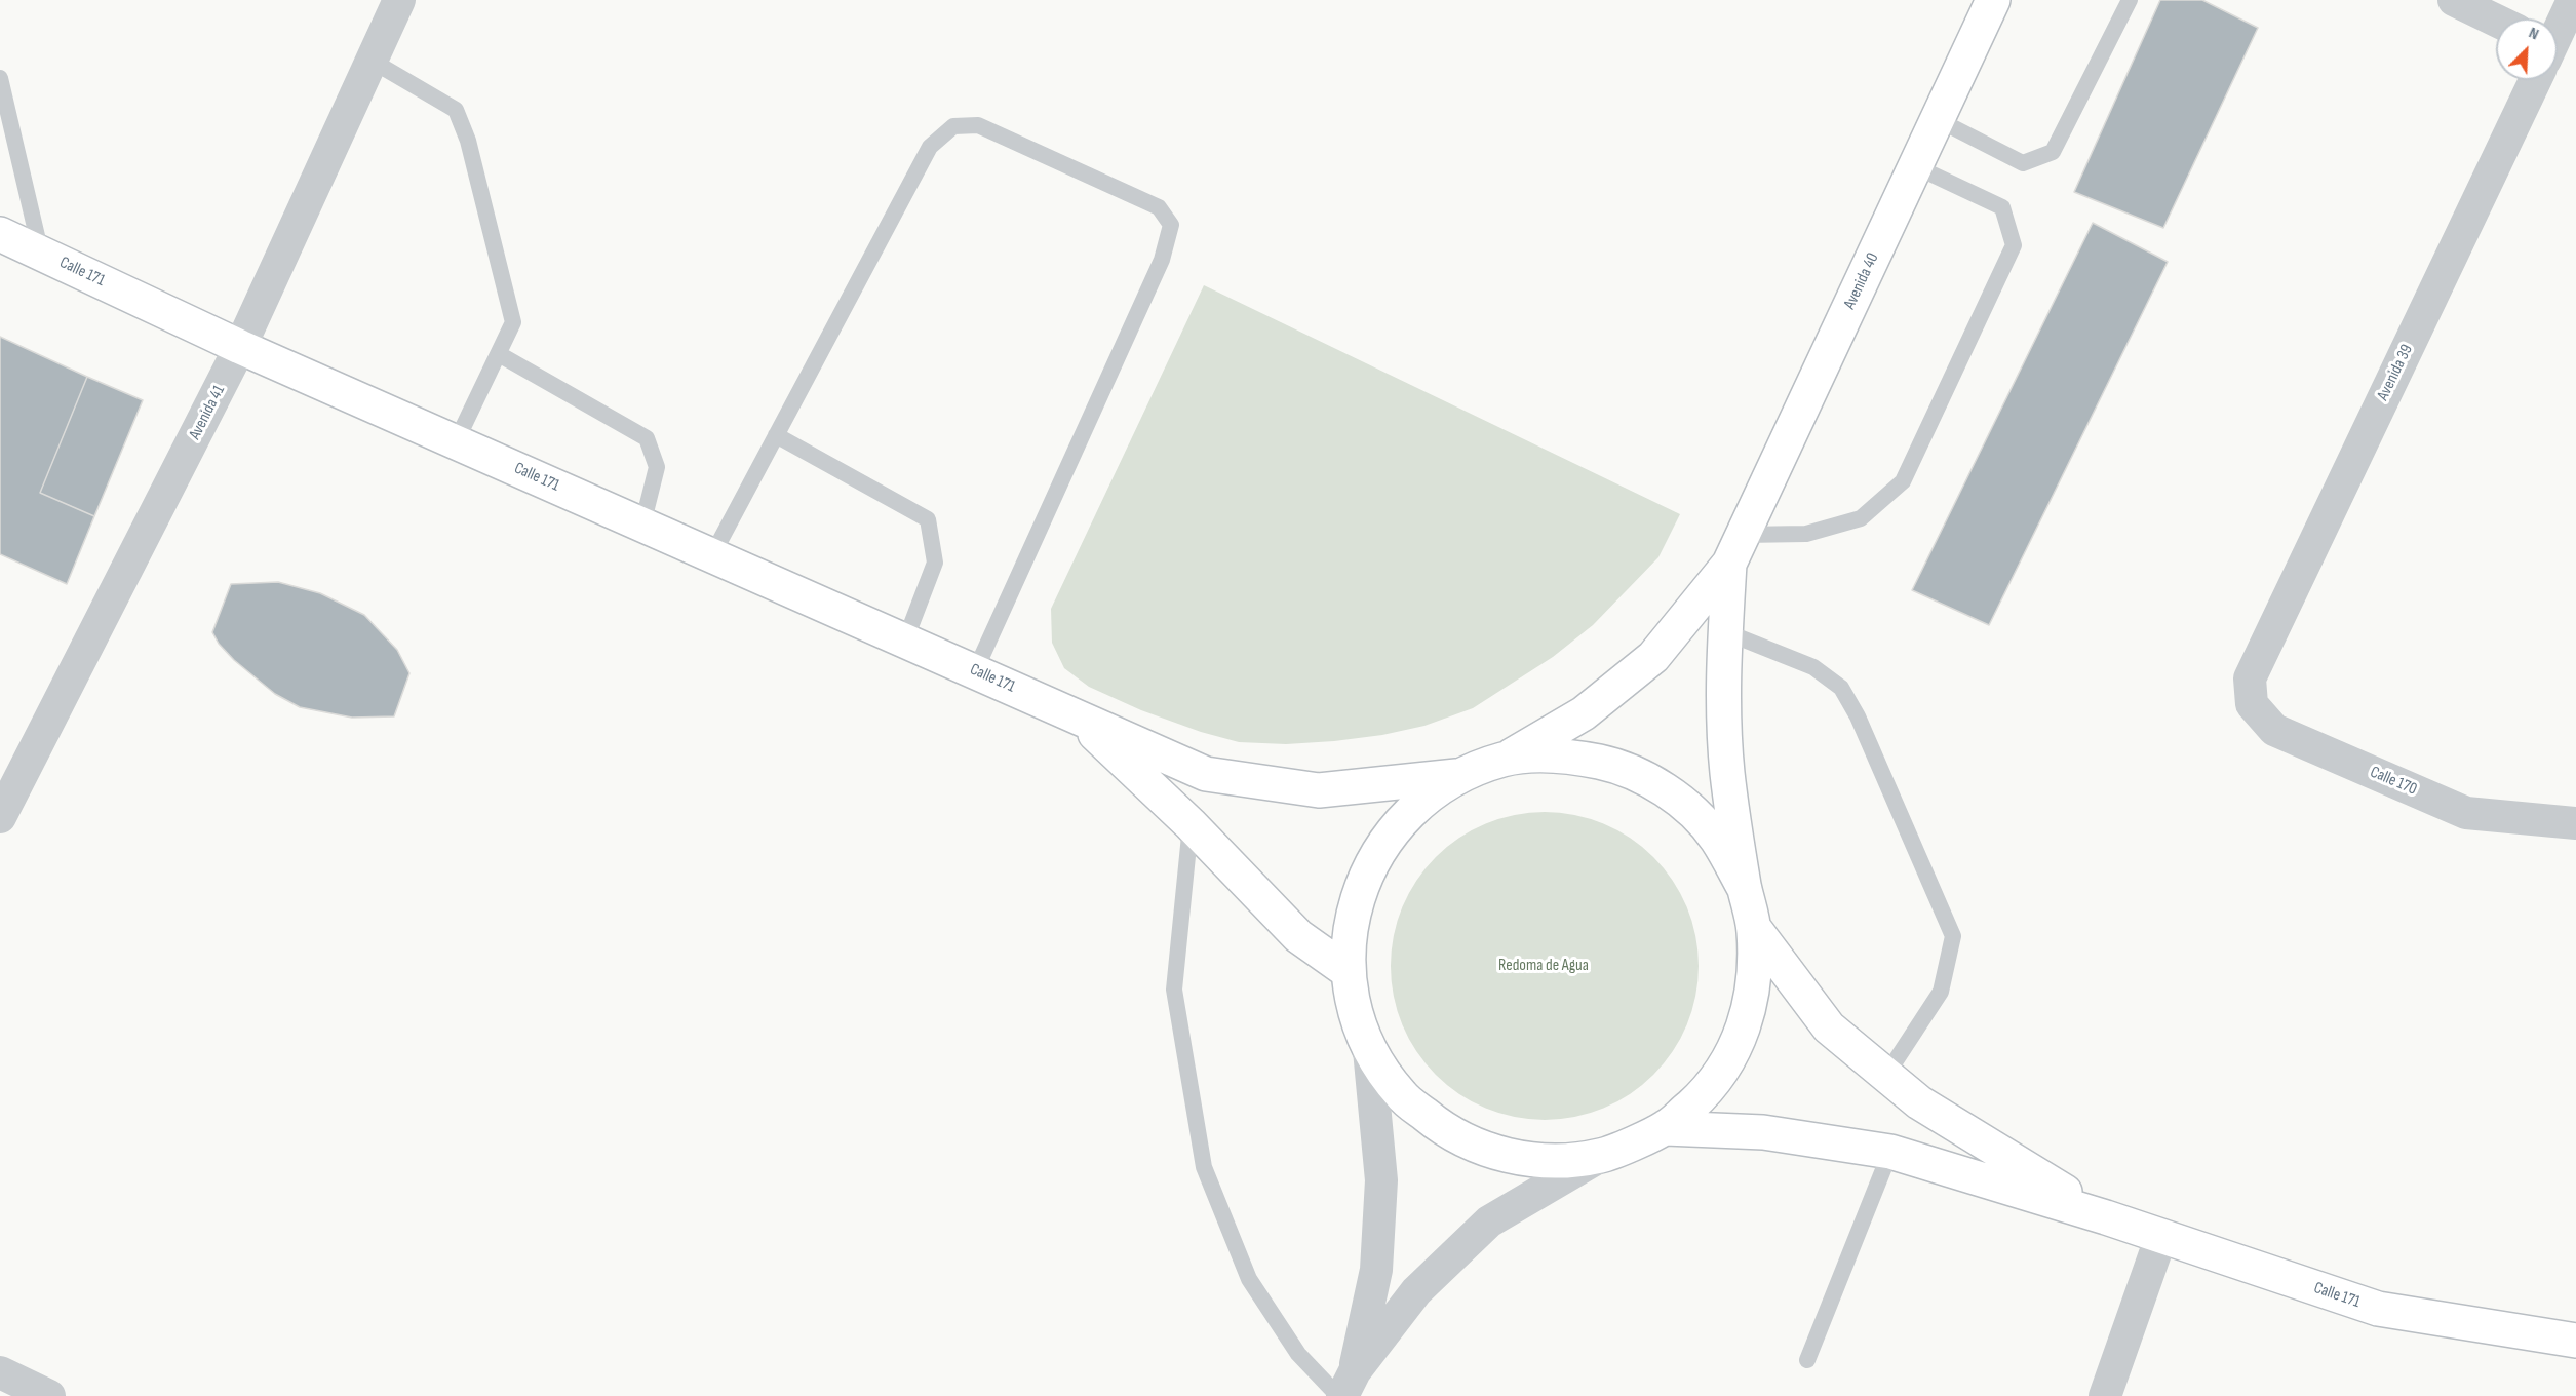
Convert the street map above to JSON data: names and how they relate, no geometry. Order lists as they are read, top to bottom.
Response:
{
  "streets": {
    "street": [
      "Calle 171",
      "Avenida 40",
      "Avenida 39",
      "Avenida 41",
      "Calle 170"
    ]
  },
  "crossings": [
    ["Calle 171", "Avenida 41"],
    ["Avenida 39", "Calle 170"]
  ],
  "parks": ["Redoma de Agua"],
  "north": "top right"
}
